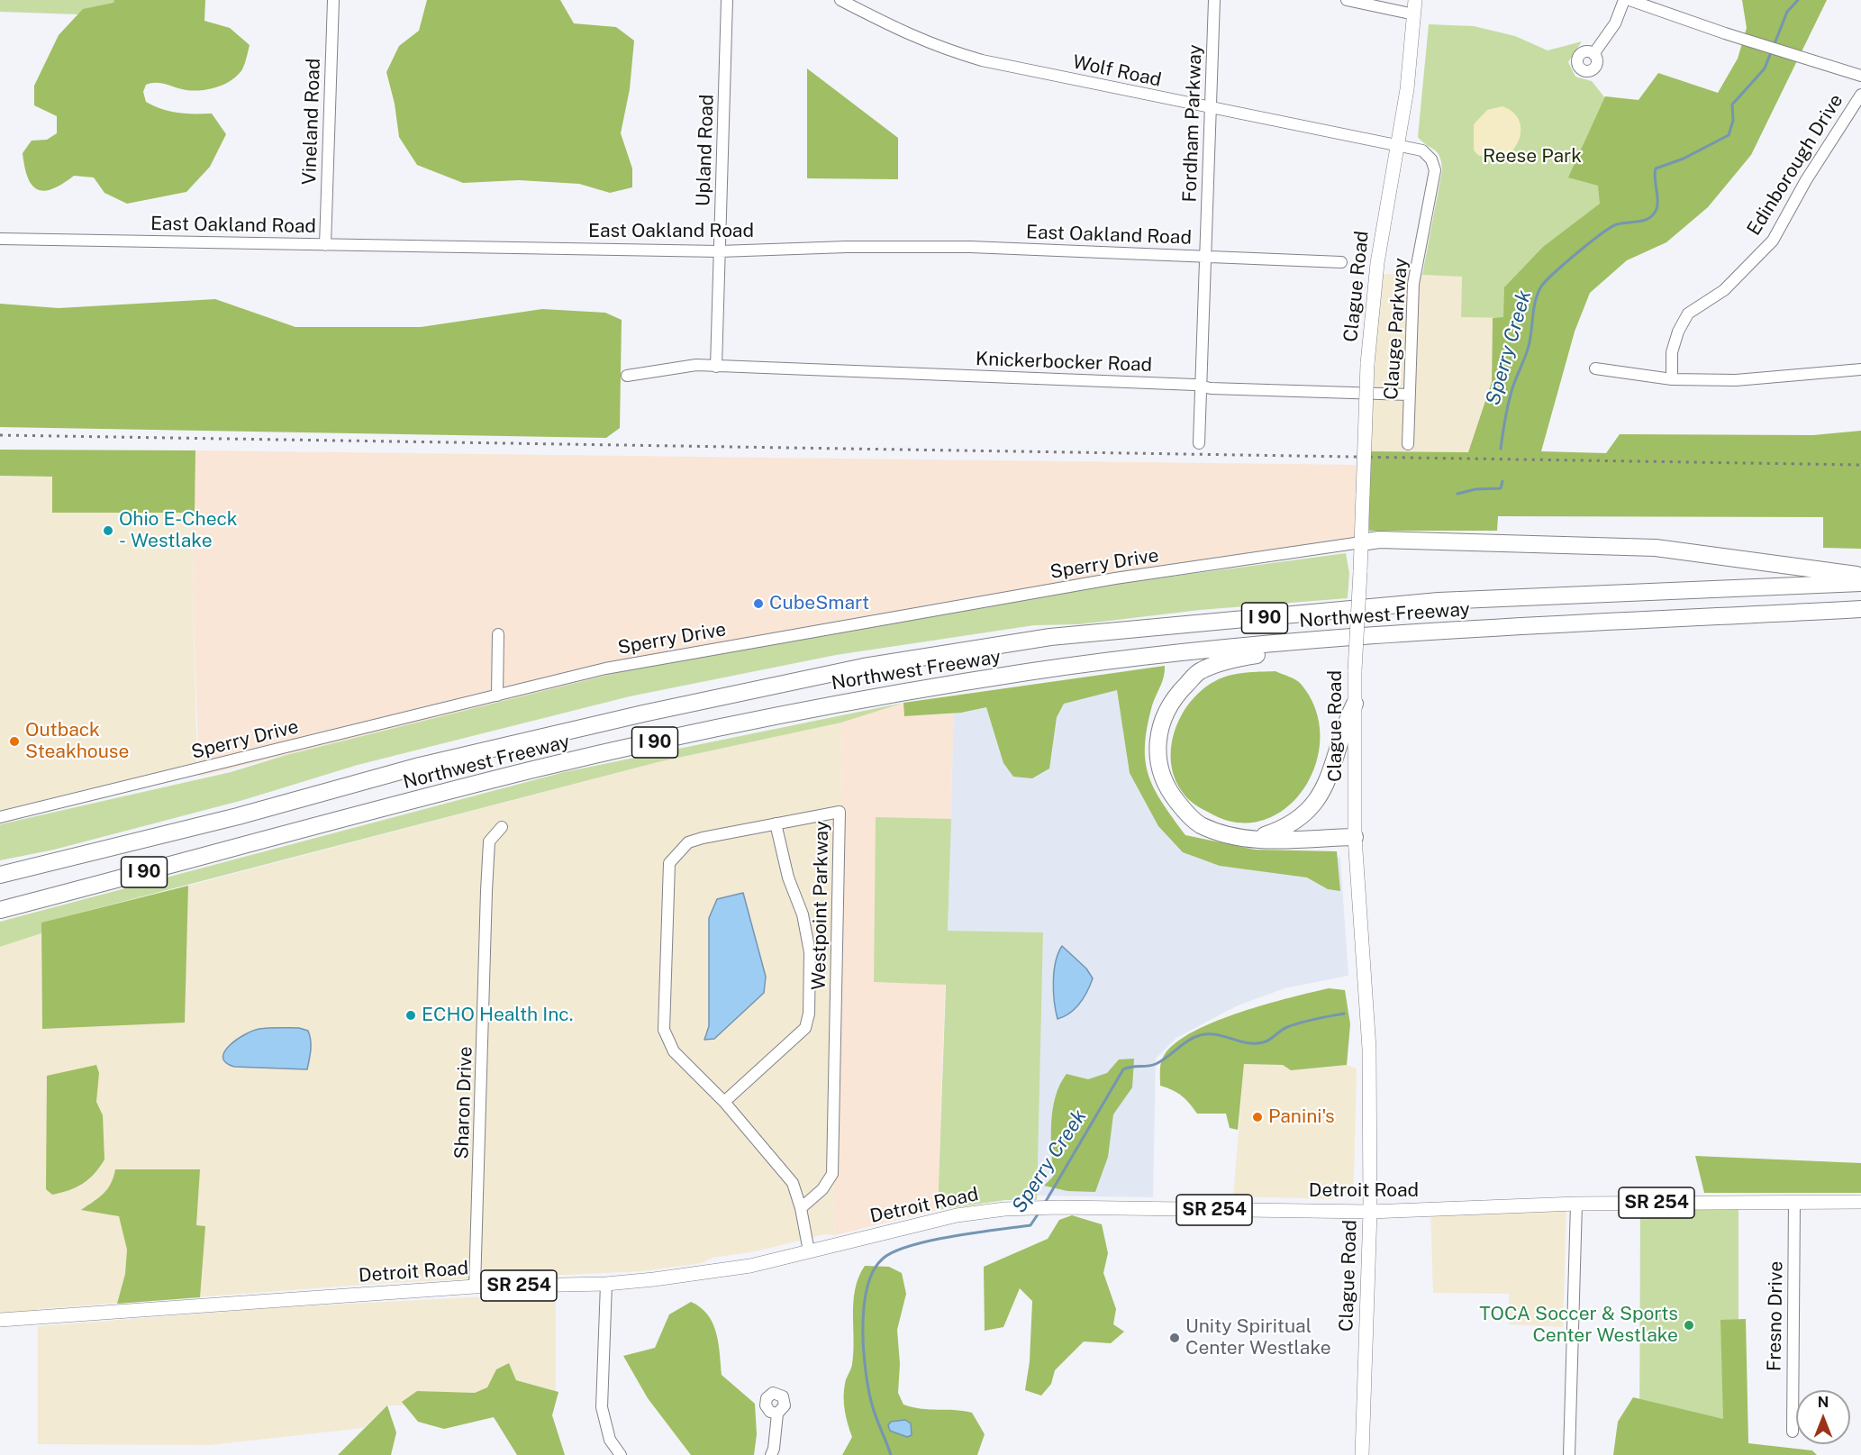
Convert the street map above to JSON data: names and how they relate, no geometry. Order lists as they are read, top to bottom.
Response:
{
  "streets": {
    "highway": ["Northwest Freeway", "I 90"],
    "main road": ["Clague Road", "Detroit Road", "SR 254"],
    "street": [
      "Wolf Road",
      "Vineland Road",
      "Fordham Parkway",
      "Upland Road",
      "Edinborough Drive",
      "East Oakland Road",
      "Clauge Parkway",
      "Knickerbocker Road",
      "Sperry Drive",
      "Westpoint Parkway",
      "Sharon Drive",
      "Fresno Drive"
    ]
  },
  "crossings": [
    ["Wolf Road", "Fordham Parkway"],
    ["Wolf Road", "Clague Road"],
    ["Wolf Road", "Clauge Parkway"],
    ["Vineland Road", "East Oakland Road"],
    ["Fordham Parkway", "East Oakland Road"],
    ["Fordham Parkway", "Knickerbocker Road"],
    ["Upland Road", "East Oakland Road"],
    ["Upland Road", "Knickerbocker Road"],
    ["Clague Road", "Clauge Parkway"],
    ["Clague Road", "Sperry Drive"],
    ["Clague Road", "Detroit Road"],
    ["Clauge Parkway", "Knickerbocker Road"],
    ["Westpoint Parkway", "Detroit Road"],
    ["Sharon Drive", "Detroit Road"],
    ["Detroit Road", "Fresno Drive"]
  ],
  "water": ["Sperry Creek"],
  "parks": ["Reese Park"],
  "places": [
    "Ohio E-Check - Westlake",
    "CubeSmart",
    "Outback Steakhouse",
    "ECHO Health Inc.",
    "Panini's",
    "TOCA Soccer & Sports Center Westlake",
    "Unity Spiritual Center Westlake"
  ],
  "north": "top"
}
